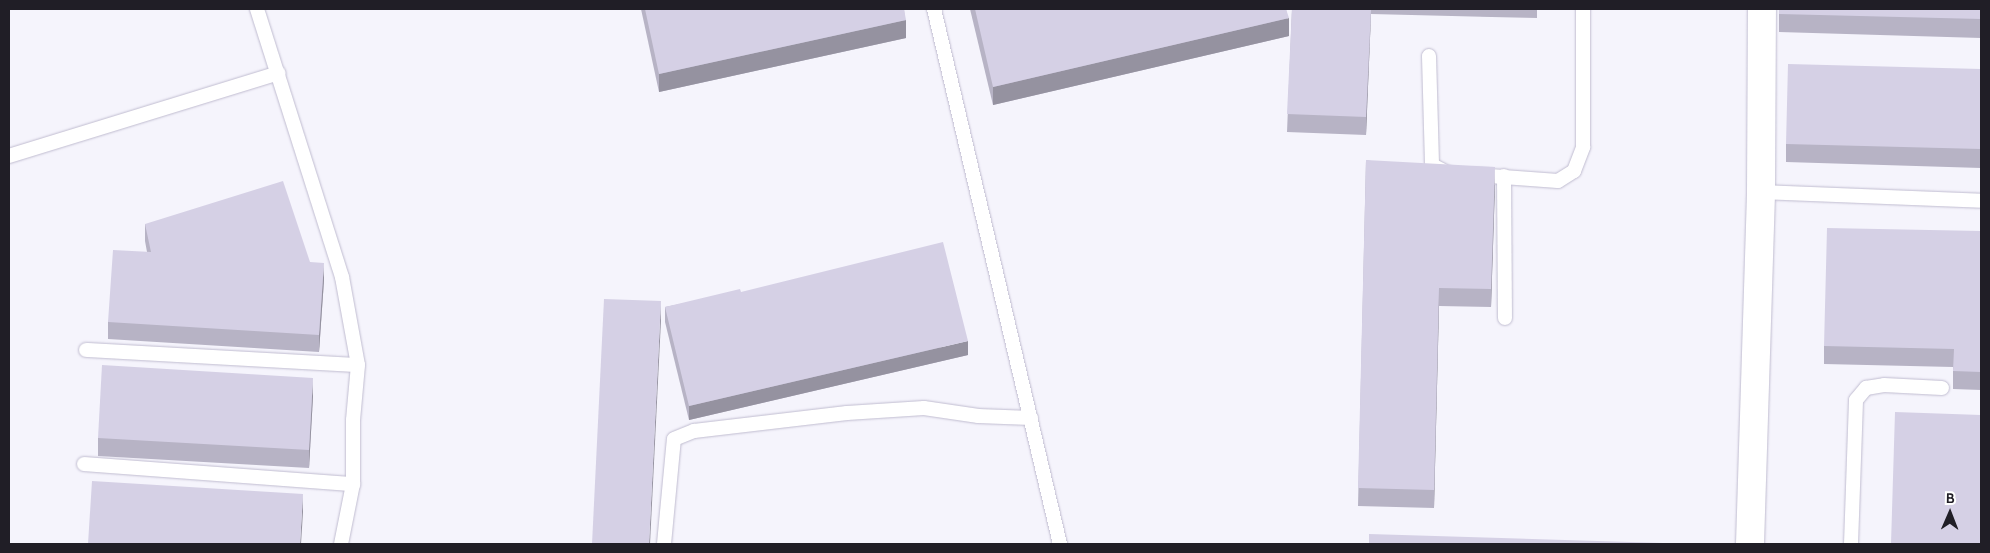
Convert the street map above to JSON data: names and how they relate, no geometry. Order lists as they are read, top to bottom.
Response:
{
  "north": "top"
}
